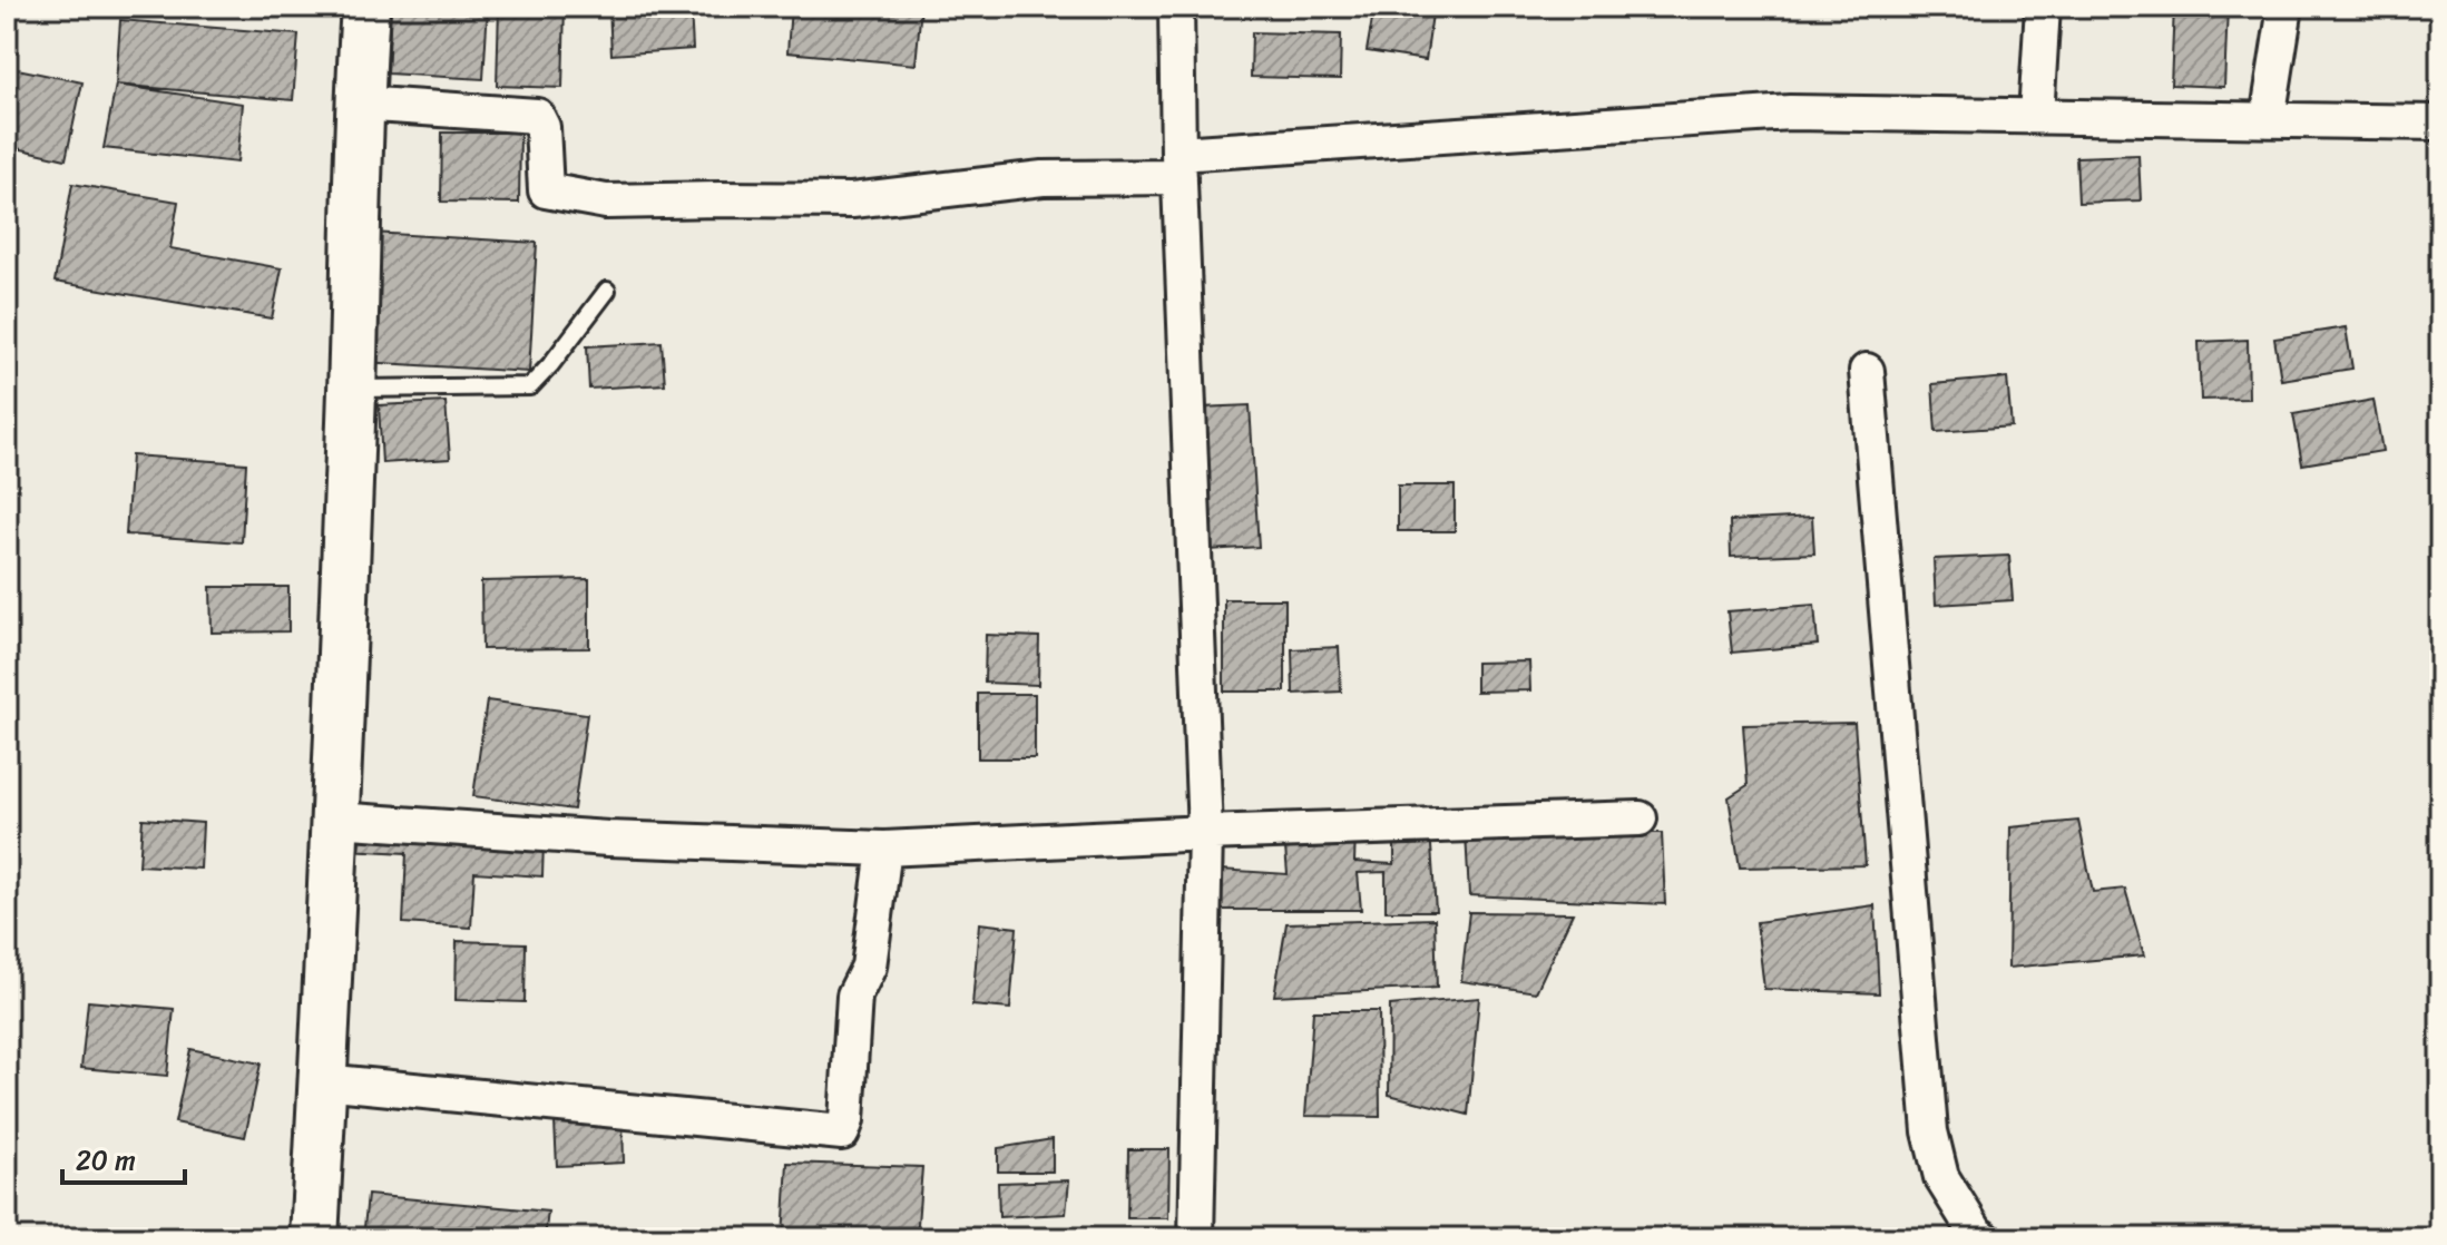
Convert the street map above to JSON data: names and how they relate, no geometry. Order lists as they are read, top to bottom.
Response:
{
  "scale_bar": "20 m"
}
